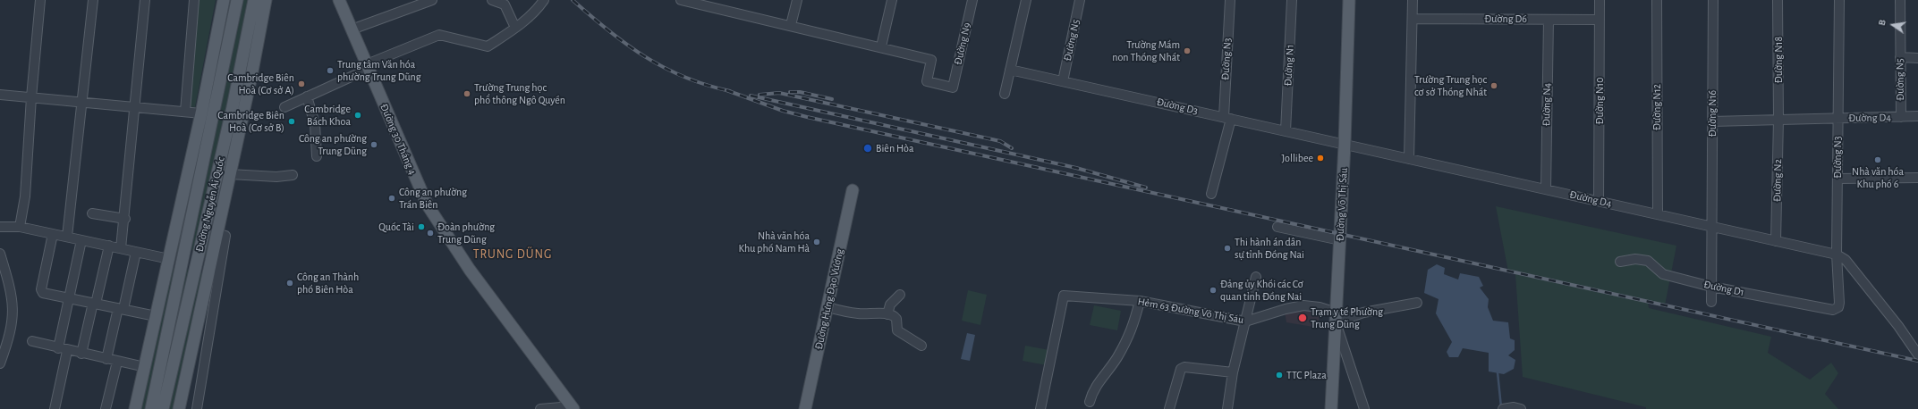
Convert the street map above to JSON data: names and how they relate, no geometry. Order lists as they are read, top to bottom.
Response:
{
  "streets": {
    "main road": [
      "Đường 30 Tháng 4",
      "Đường Nguyễn Ái Quốc",
      "Đường Võ Thị Sáu",
      "Đường Hưng Đạo Vương"
    ],
    "street": [
      "Đường D6",
      "Đường N5",
      "Đường N9",
      "Đường N3",
      "Đường N18",
      "Đường N1",
      "Đường N10",
      "Đường N4",
      "Đường D3",
      "Đường N12",
      "Đường N16",
      "Đường D4",
      "Đường N2",
      "Đường D1",
      "Hẻm 63 Đường Võ Thị Sáu"
    ]
  },
  "crossings": [
    ["Đường D6", "Đường N10"],
    ["Đường D6", "Đường N4"],
    ["Đường N5", "Đường D3"],
    ["Đường N5", "Đường D4"],
    ["Đường N3", "Đường D3"],
    ["Đường N3", "Đường D4"],
    ["Đường N3", "Đường D1"],
    ["Đường N18", "Đường D4"],
    ["Đường N18", "Đường N2"],
    ["Đường N1", "Đường D3"],
    ["Đường N10", "Đường D4"],
    ["Đường N4", "Đường D4"],
    ["Đường D3", "Đường D4"],
    ["Đường D3", "Đường Võ Thị Sáu"],
    ["Đường N12", "Đường D4"],
    ["Đường N16", "Đường D4"],
    ["Đường D4", "Đường N2"],
    ["Đường D4", "Đường Võ Thị Sáu"],
    ["Đường Võ Thị Sáu", "Hẻm 63 Đường Võ Thị Sáu"]
  ],
  "districts": ["TRUNG DŨNG"],
  "places": [
    "Trường Mầm non Thống Nhất",
    "Trung tâm Văn hóa phường Trung Dũng",
    "Cambridge Biên Hoà (Cơ sở A)",
    "Trường Trung học cơ sở Thống Nhất",
    "Trường Trung học phổ thông Ngô Quyền",
    "Cambridge Bách Khoa",
    "Cambridge Biên Hoà (Cơ sở B)",
    "Công an phường Trung Dũng",
    "Biên Hòa",
    "Jollibee",
    "Nhà văn hóa Khu phố 6",
    "Công an phường Trấn Biên",
    "Quốc Tài",
    "Đoàn phường Trung Dũng",
    "Nhà văn hóa Khu phố Nam Hà",
    "Thi hành án dân sự tỉnh Đồng Nai",
    "Công an Thành phố Biên Hòa",
    "Đảng ủy Khối các Cơ quan tỉnh Đồng Nai",
    "Trạm y tế Phường Trung Dũng",
    "TTC Plaza"
  ],
  "north": "left"
}
